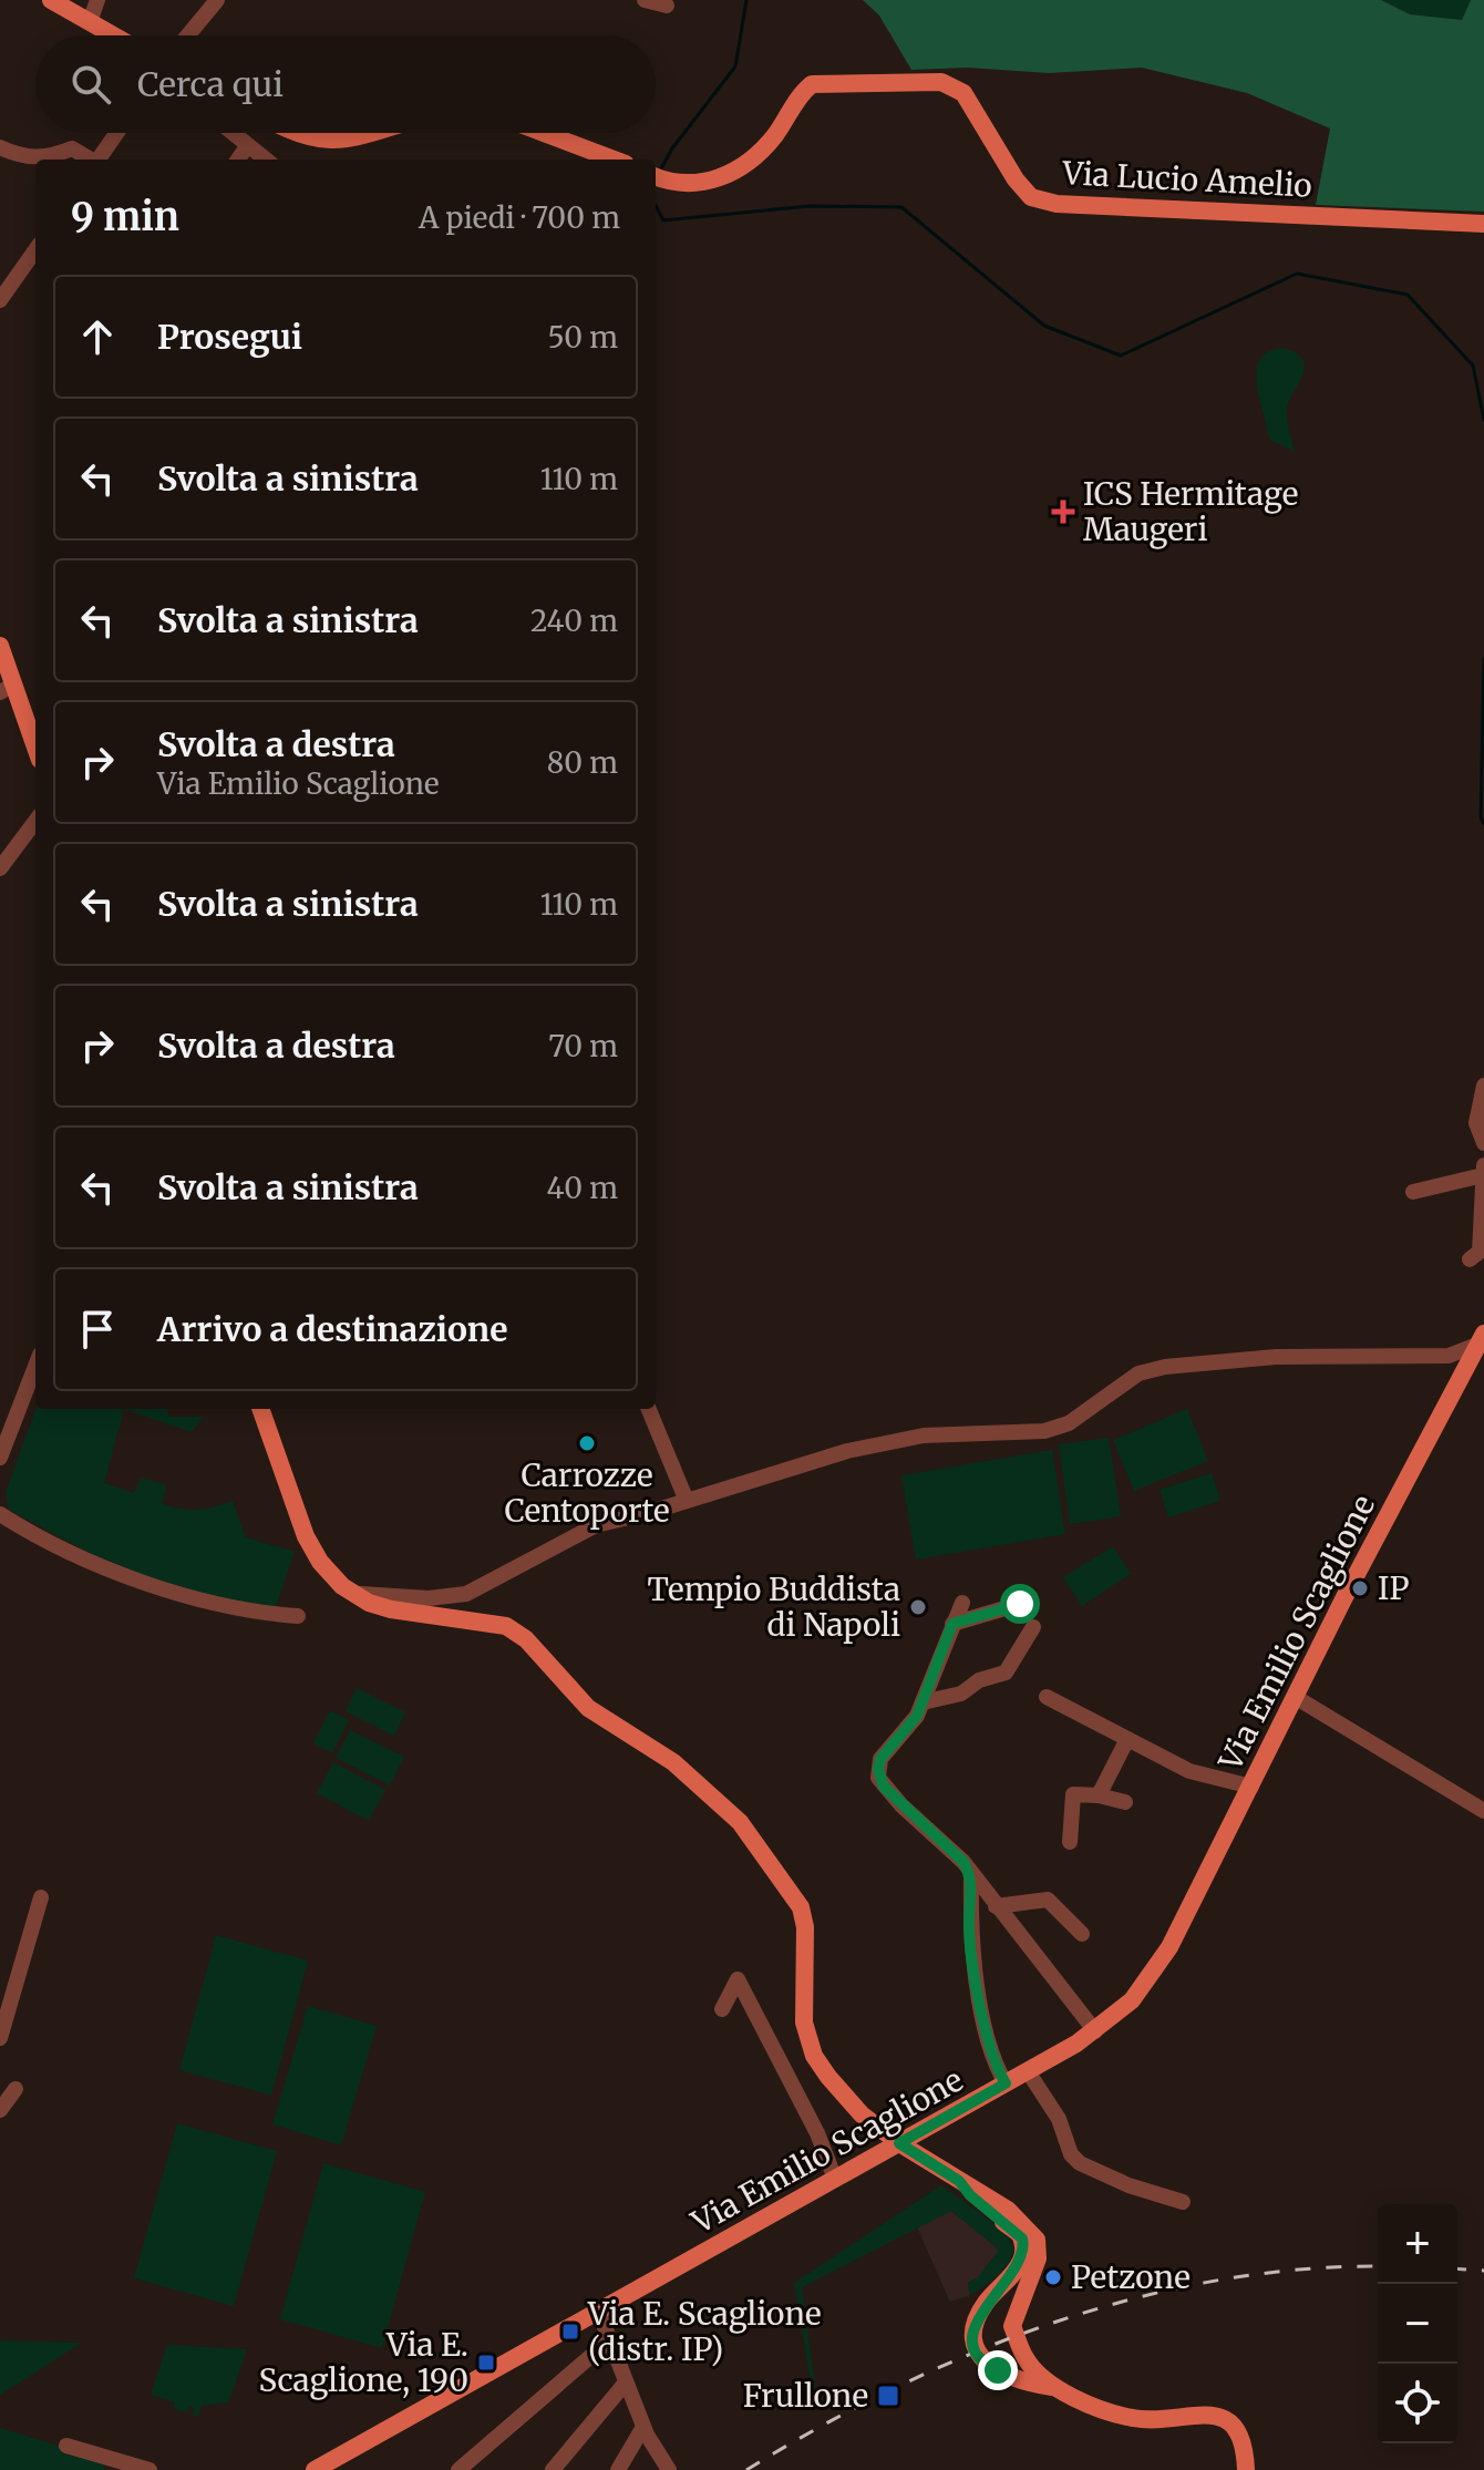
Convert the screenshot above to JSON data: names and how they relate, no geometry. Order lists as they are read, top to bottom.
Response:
{
  "streets": {
    "main road": ["Via Lucio Amelio", "Via Emilio Scaglione"]
  },
  "places": {
    "health": ["ICS Hermitage Maugeri"],
    "other": [
      "Carrozze Centoporte",
      "IP",
      "Tempio Buddista di Napoli",
      "Petzone"
    ],
    "transit": ["Via E. Scaglione (distr. IP)", "Via E. Scaglione, 190", "Frullone"]
  },
  "page": {
    "search": "Cerca qui",
    "heading": ["9 min", "A piedi · 700 m"],
    "list": [
      ["Prosegui", "50 m"],
      ["Svolta a sinistra", "110 m"],
      ["Svolta a sinistra", "240 m"],
      ["Svolta a destra", "Via Emilio Scaglione", "80 m"],
      ["Svolta a sinistra", "110 m"],
      ["Svolta a destra", "70 m"],
      ["Svolta a sinistra", "40 m"],
      "Arrivo a destinazione"
    ],
    "map_buttons": ["+", "−"]
  }
}
